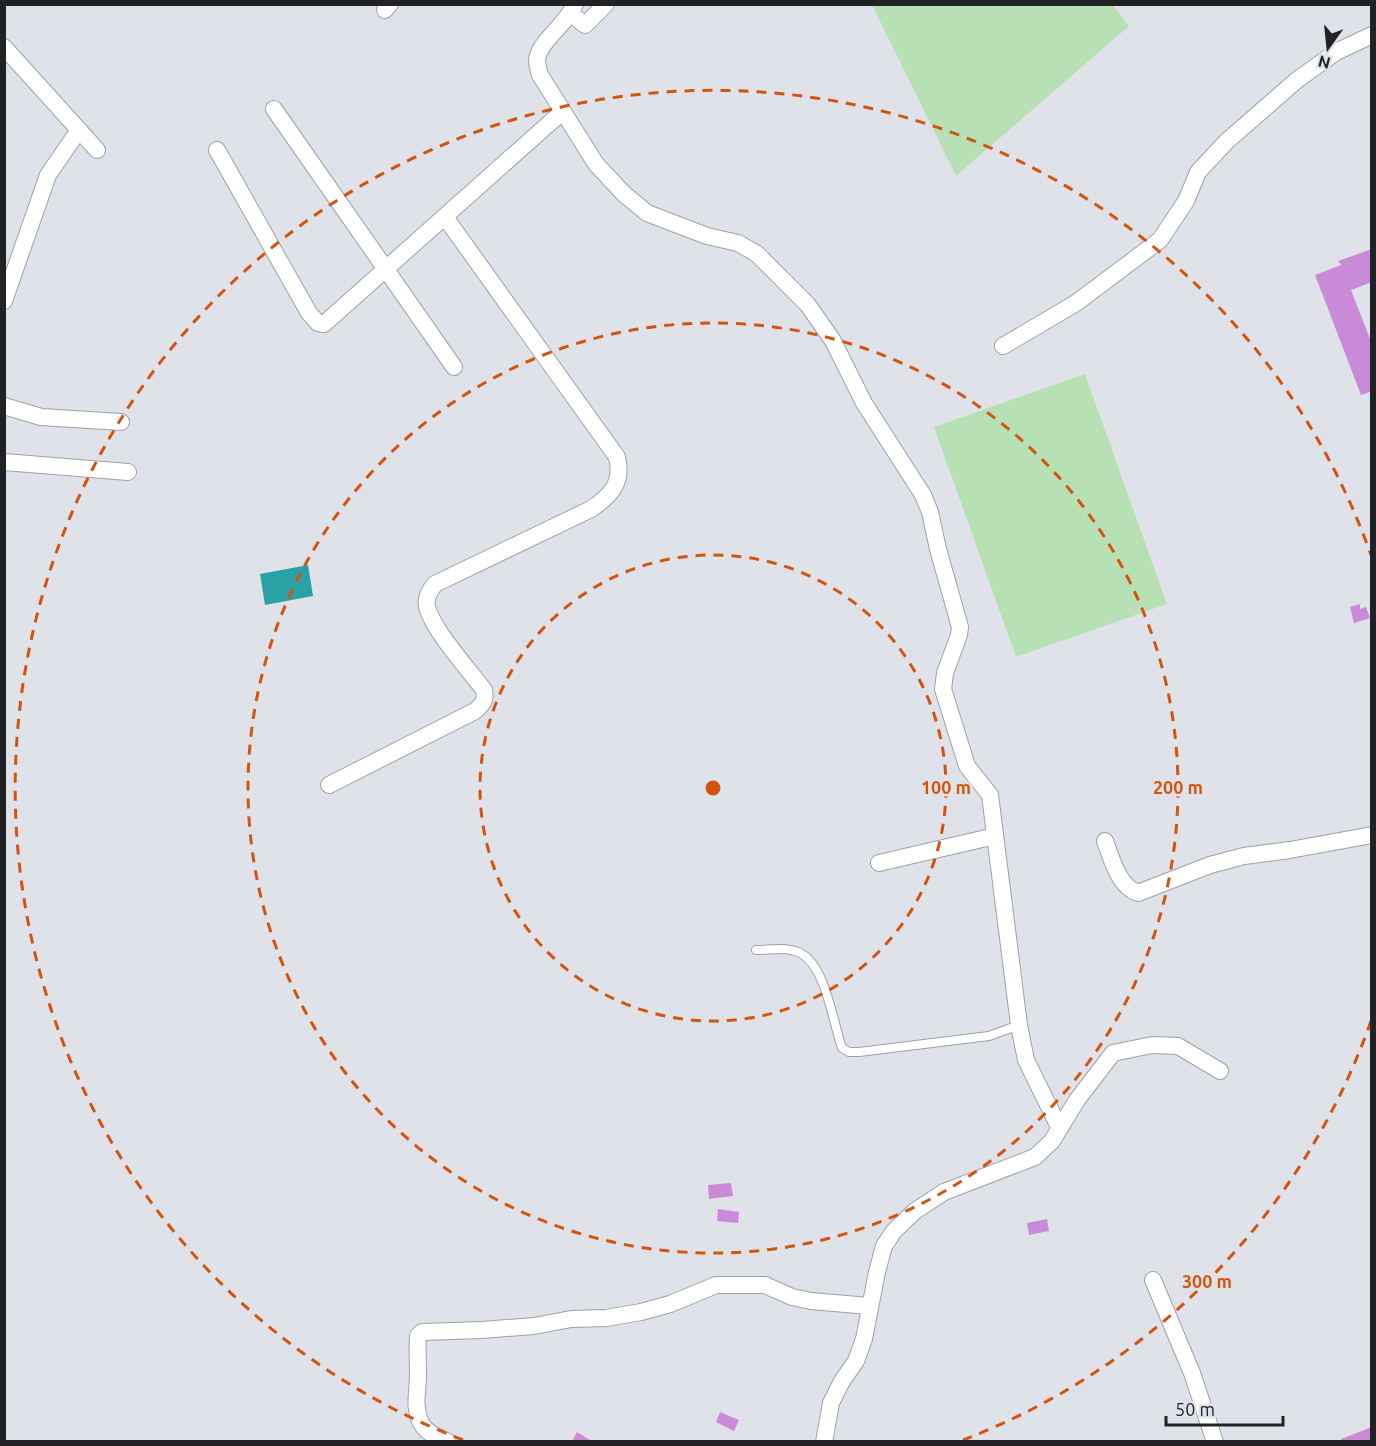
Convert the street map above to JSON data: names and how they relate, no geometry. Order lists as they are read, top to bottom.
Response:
{
  "scale_bar": "50 m",
  "north": "bottom",
  "rings": ["100 m", "200 m", "300 m"]
}
